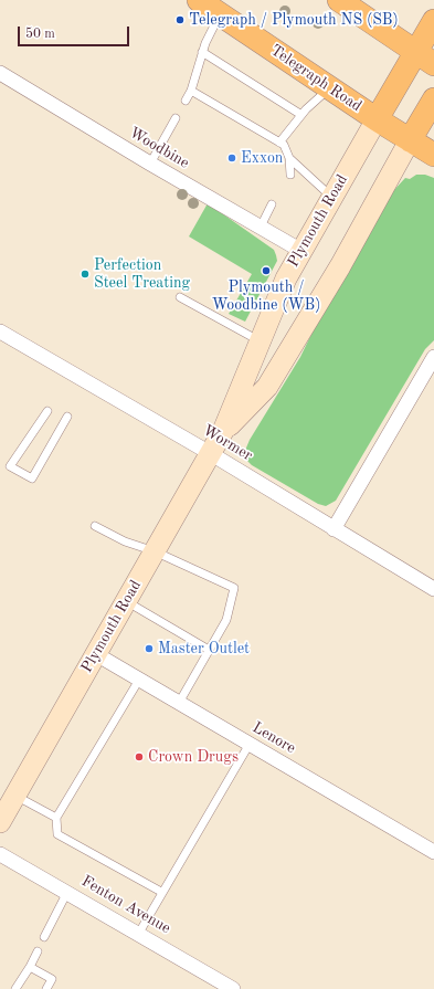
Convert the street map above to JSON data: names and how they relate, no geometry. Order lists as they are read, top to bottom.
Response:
{
  "streets": {
    "main road": ["Telegraph Road", "Plymouth Road"],
    "street": [
      "Woodbine",
      "Wormer",
      "Lenore",
      "Fenton Avenue"
    ]
  },
  "crossings": [
    ["Telegraph Road", "Plymouth Road"],
    ["Woodbine", "Plymouth Road"],
    ["Plymouth Road", "Wormer"],
    ["Plymouth Road", "Lenore"]
  ],
  "places": [
    "Telegraph / Plymouth NS (SB)",
    "Exxon",
    "Plymouth / Woodbine (WB)",
    "Perfection Steel Treating",
    "Master Outlet",
    "Crown Drugs"
  ],
  "scale_bar": "50 m"
}
